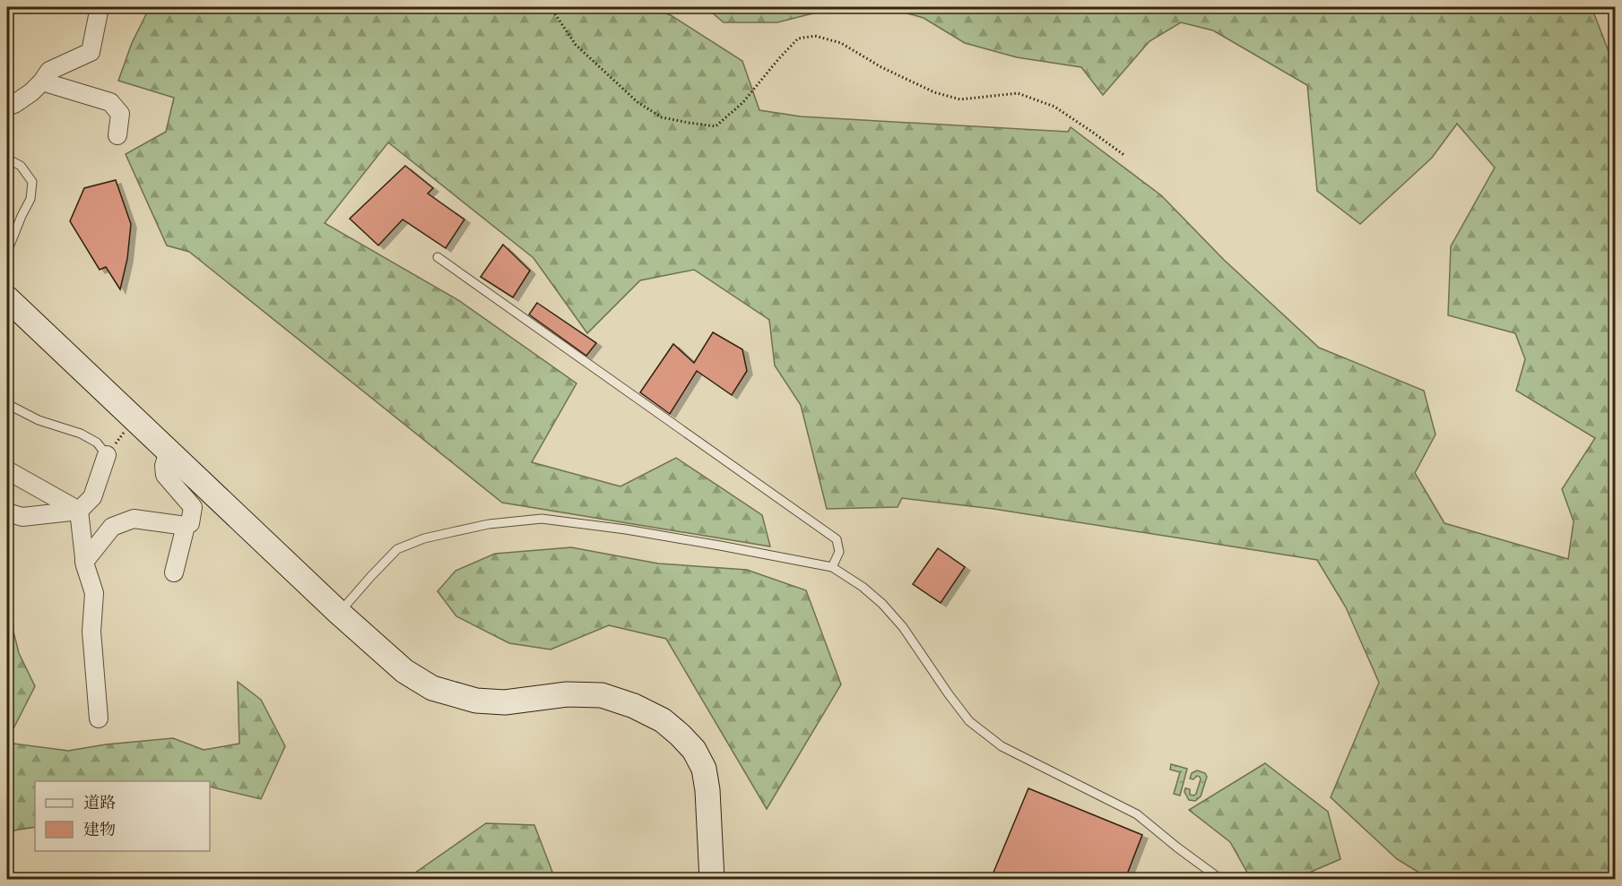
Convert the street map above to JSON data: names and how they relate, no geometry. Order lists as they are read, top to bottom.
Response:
{
  "legend": ["道路", "建物"]
}
